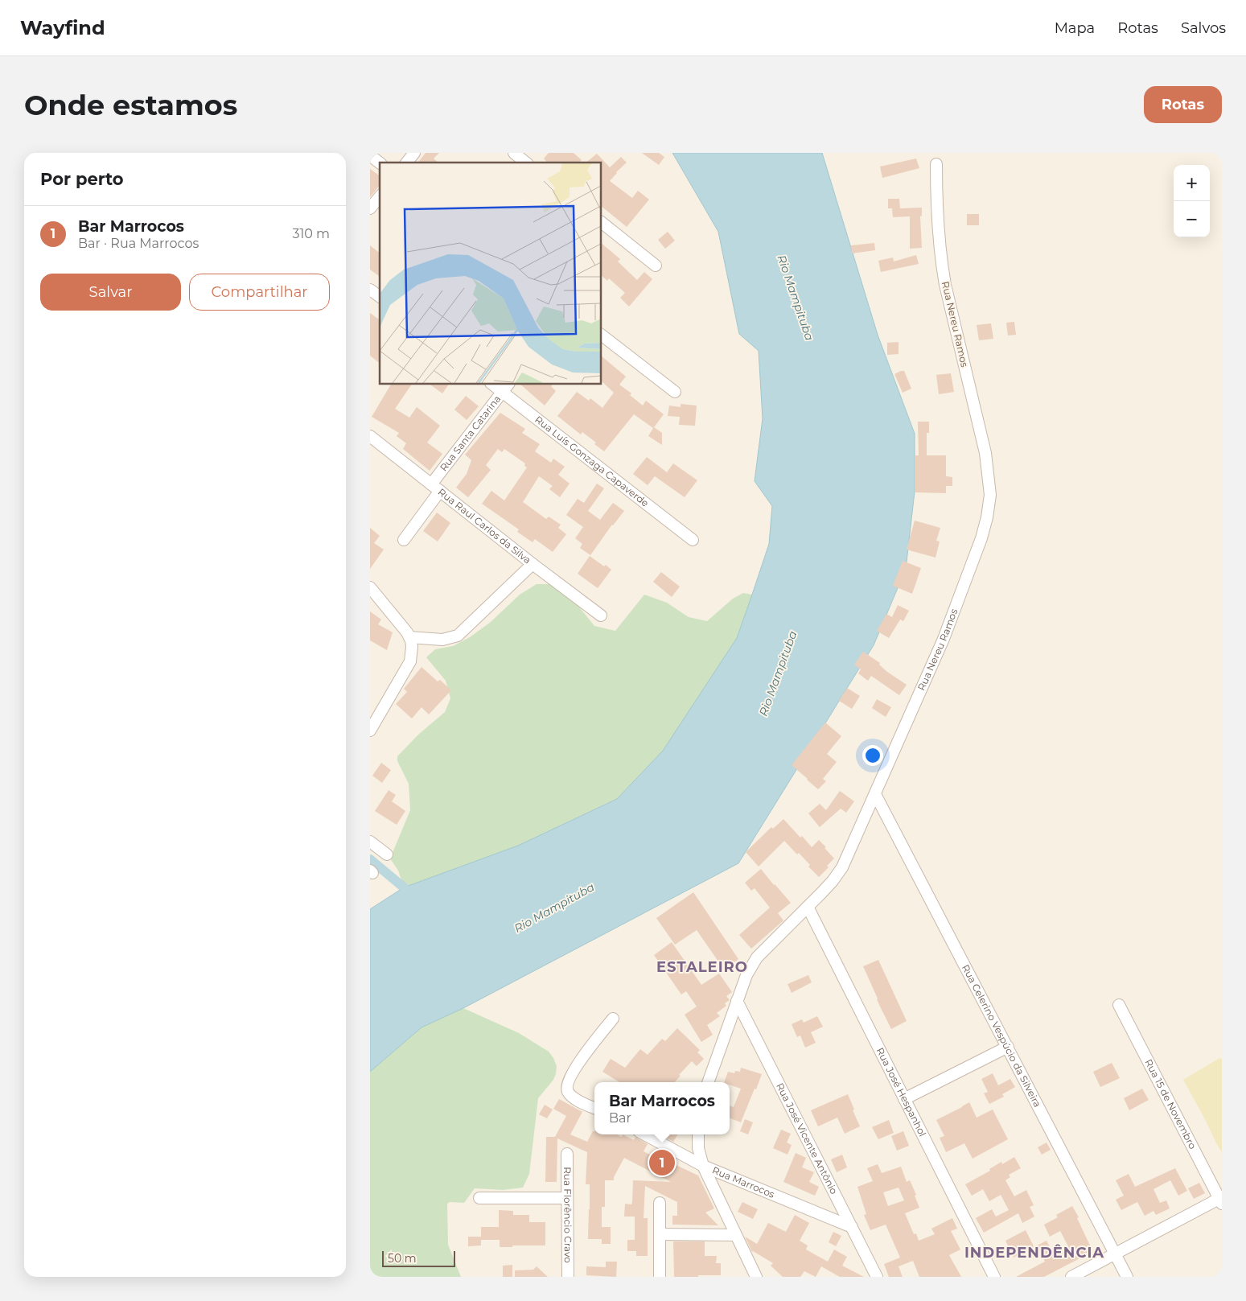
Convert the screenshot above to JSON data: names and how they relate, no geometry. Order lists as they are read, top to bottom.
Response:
{
  "streets": {
    "street": [
      "Rua Nereu Ramos",
      "Rua Santa Catarina",
      "Rua Luís Gonzaga Capaverde",
      "Rua Raul Carlos da Silva",
      "Rua Celerino Vespúcio da Silveira",
      "Rua José Hespanhol",
      "Rua 15 de Novembro",
      "Rua José Vicente Antônio",
      "Rua Marrocos",
      "Rua Florêncio Cravo"
    ]
  },
  "crossings": [
    ["Rua Nereu Ramos", "Rua Celerino Vespúcio da Silveira"],
    ["Rua Nereu Ramos", "Rua José Hespanhol"],
    ["Rua Nereu Ramos", "Rua José Vicente Antônio"],
    ["Rua Santa Catarina", "Rua Luís Gonzaga Capaverde"],
    ["Rua Santa Catarina", "Rua Raul Carlos da Silva"],
    ["Rua José Vicente Antônio", "Rua Marrocos"]
  ],
  "districts": ["ESTALEIRO", "INDEPENDÊNCIA"],
  "water": ["Rio Mampituba"],
  "scale_bar": "50 m",
  "page": {
    "header": "Wayfind",
    "nav": ["Mapa", "Rotas", "Salvos"],
    "buttons": [
      "Rotas",
      ["Salvar", "Compartilhar"]
    ],
    "title": "Onde estamos",
    "heading": "Por perto",
    "map_buttons": ["+", "−"],
    "list": [
      {
        "mark": "1",
        "name": "Bar Marrocos",
        "note": "Bar · Rua Marrocos",
        "value": "310 m"
      }
    ],
    "popup": ["Bar Marrocos", "Bar"],
    "pins": "1",
    "scale": "50 m"
  }
}
